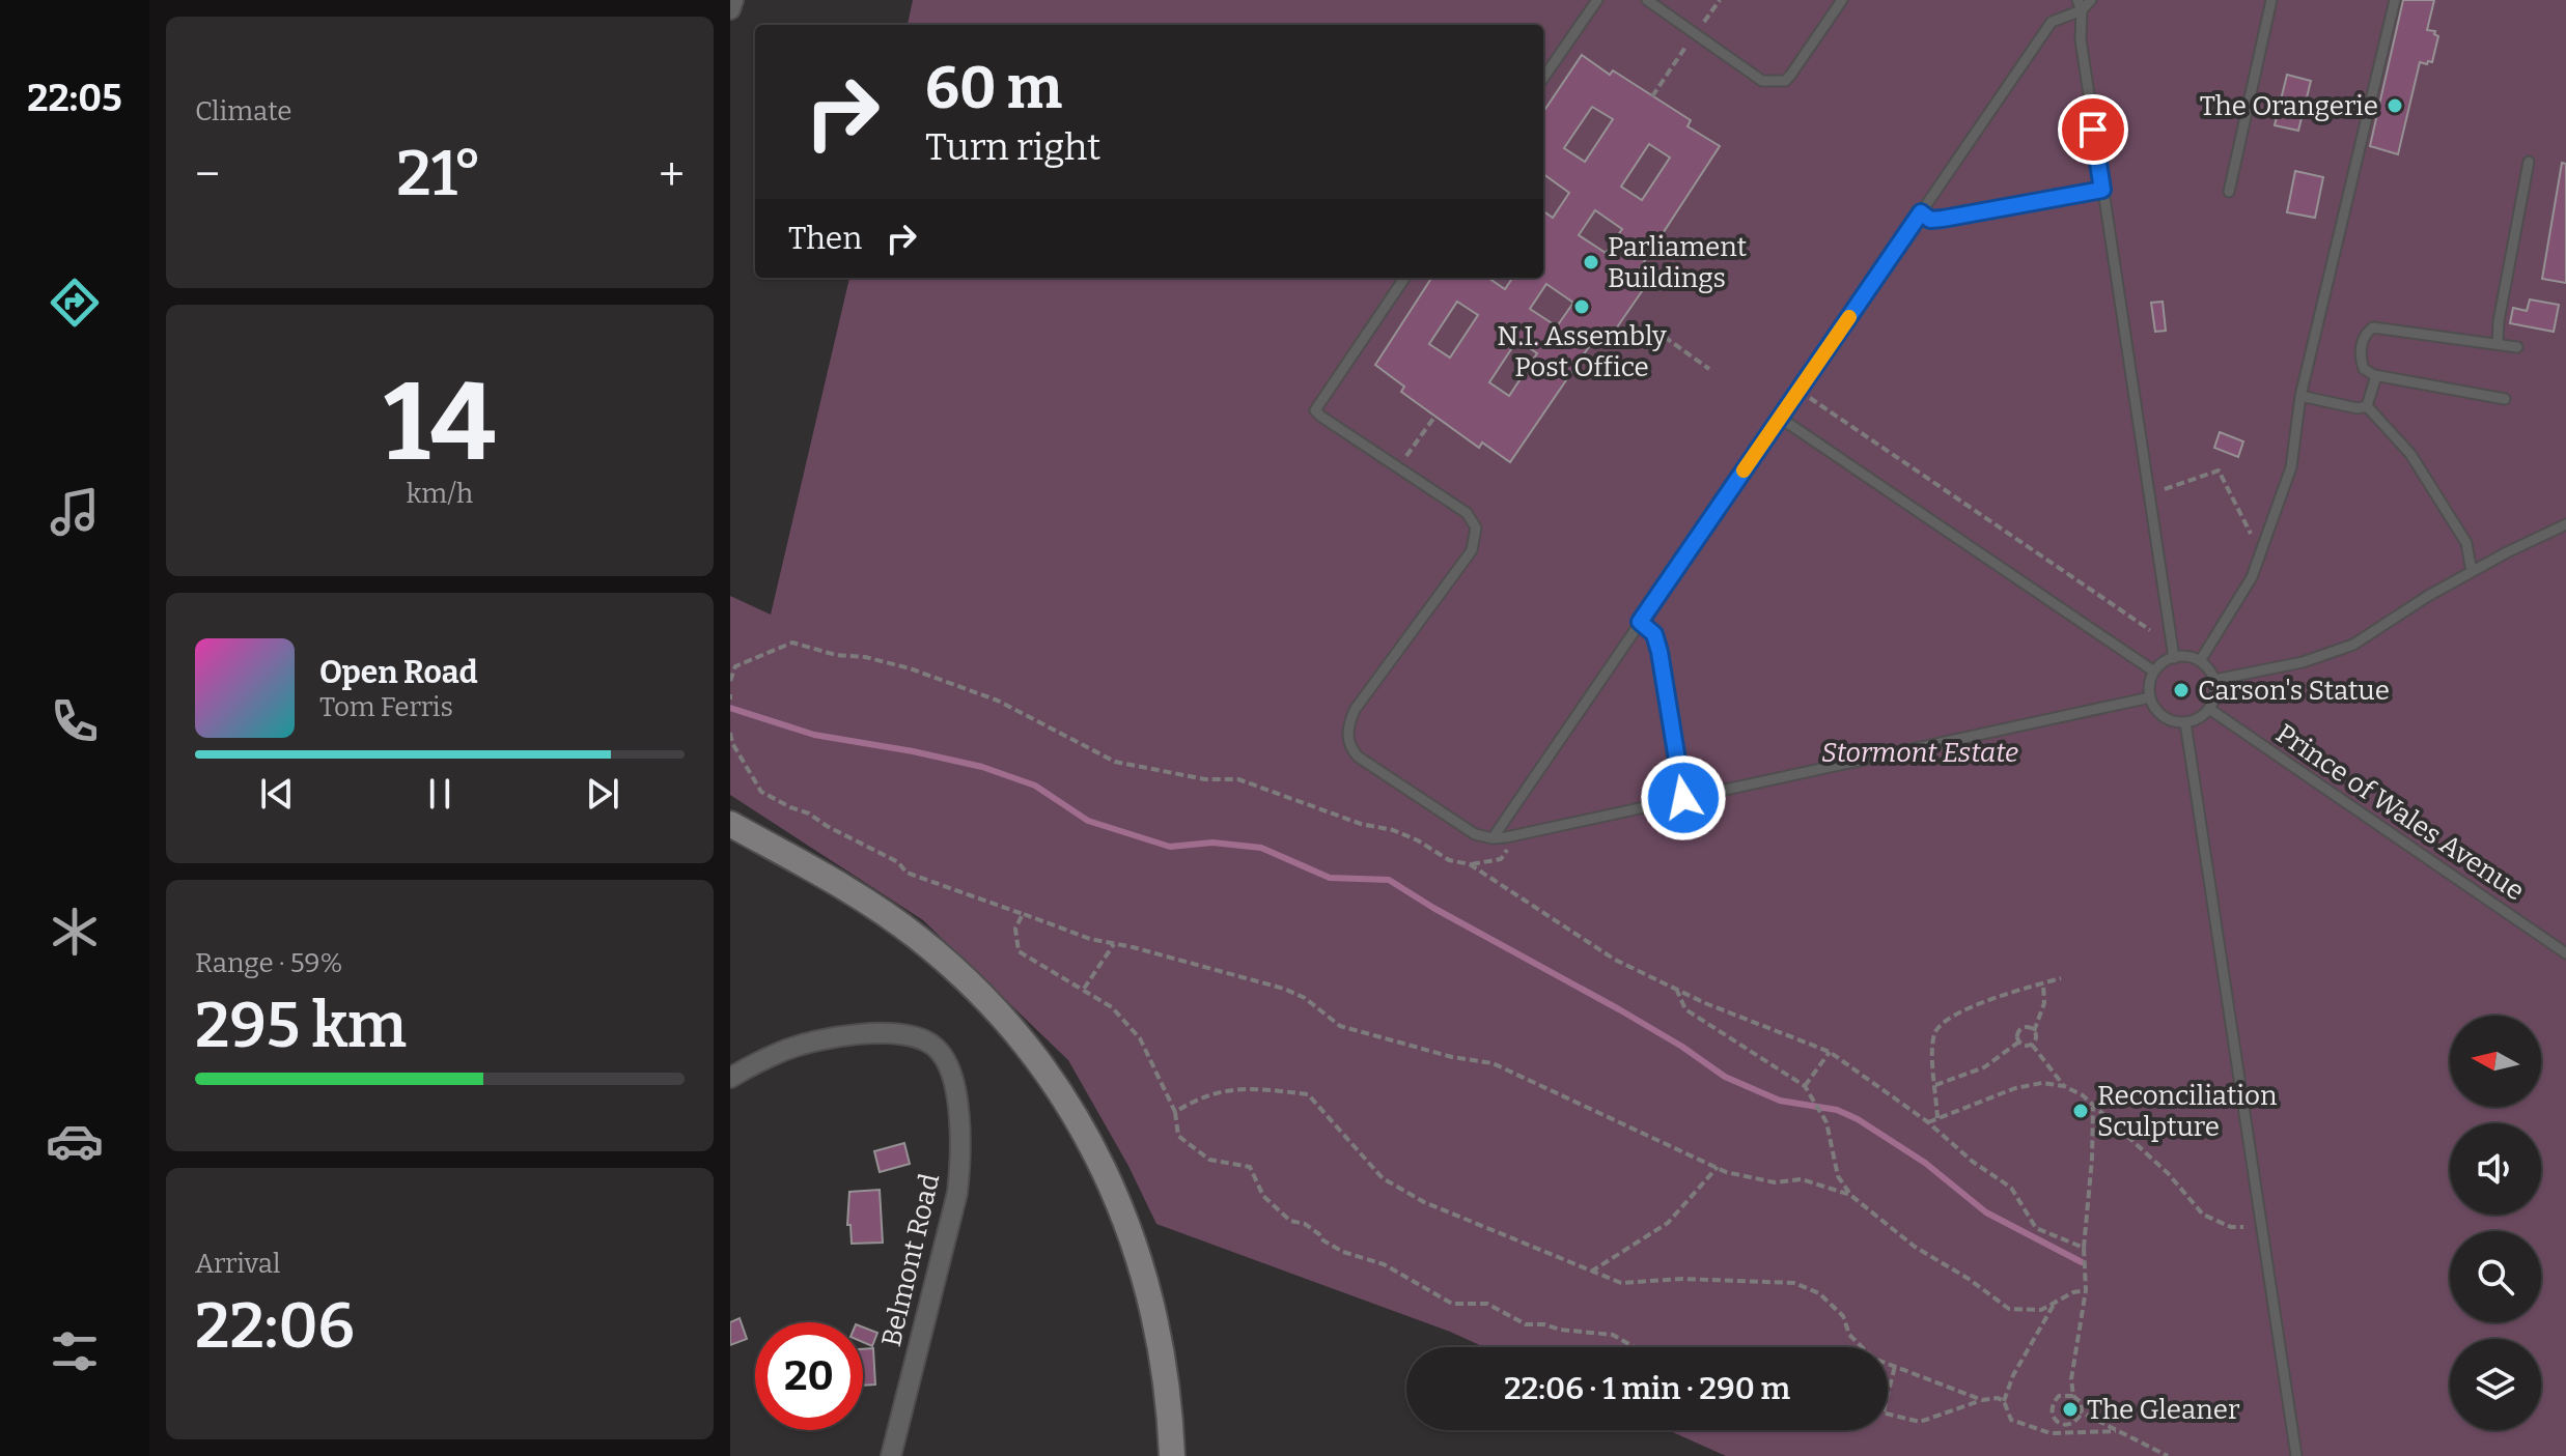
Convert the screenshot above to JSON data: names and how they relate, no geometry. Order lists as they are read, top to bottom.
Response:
{
  "streets": {
    "street": ["Belmont Road"],
    "lane": ["Prince of Wales Avenue"]
  },
  "parks": ["Stormont Estate"],
  "places": [
    "The Orangerie",
    "Parliament Buildings",
    "N.I. Assembly Post Office",
    "Carson's Statue",
    "Reconciliation Sculpture",
    "The Gleaner"
  ],
  "north": "left",
  "page": {
    "tabs": "22:05",
    "tile": [
      "Climate",
      ["14", "km/h"],
      ["Range · 59%", "295 km"],
      ["Arrival", "22:06"]
    ],
    "turn": ["60 m", "Turn right"],
    "heat": ["−", "21°", "+"],
    "then": "Then",
    "song": ["Open Road", "Tom Ferris"],
    "limit": "20",
    "trip": "22:06 · 1 min · 290 m"
  }
}
